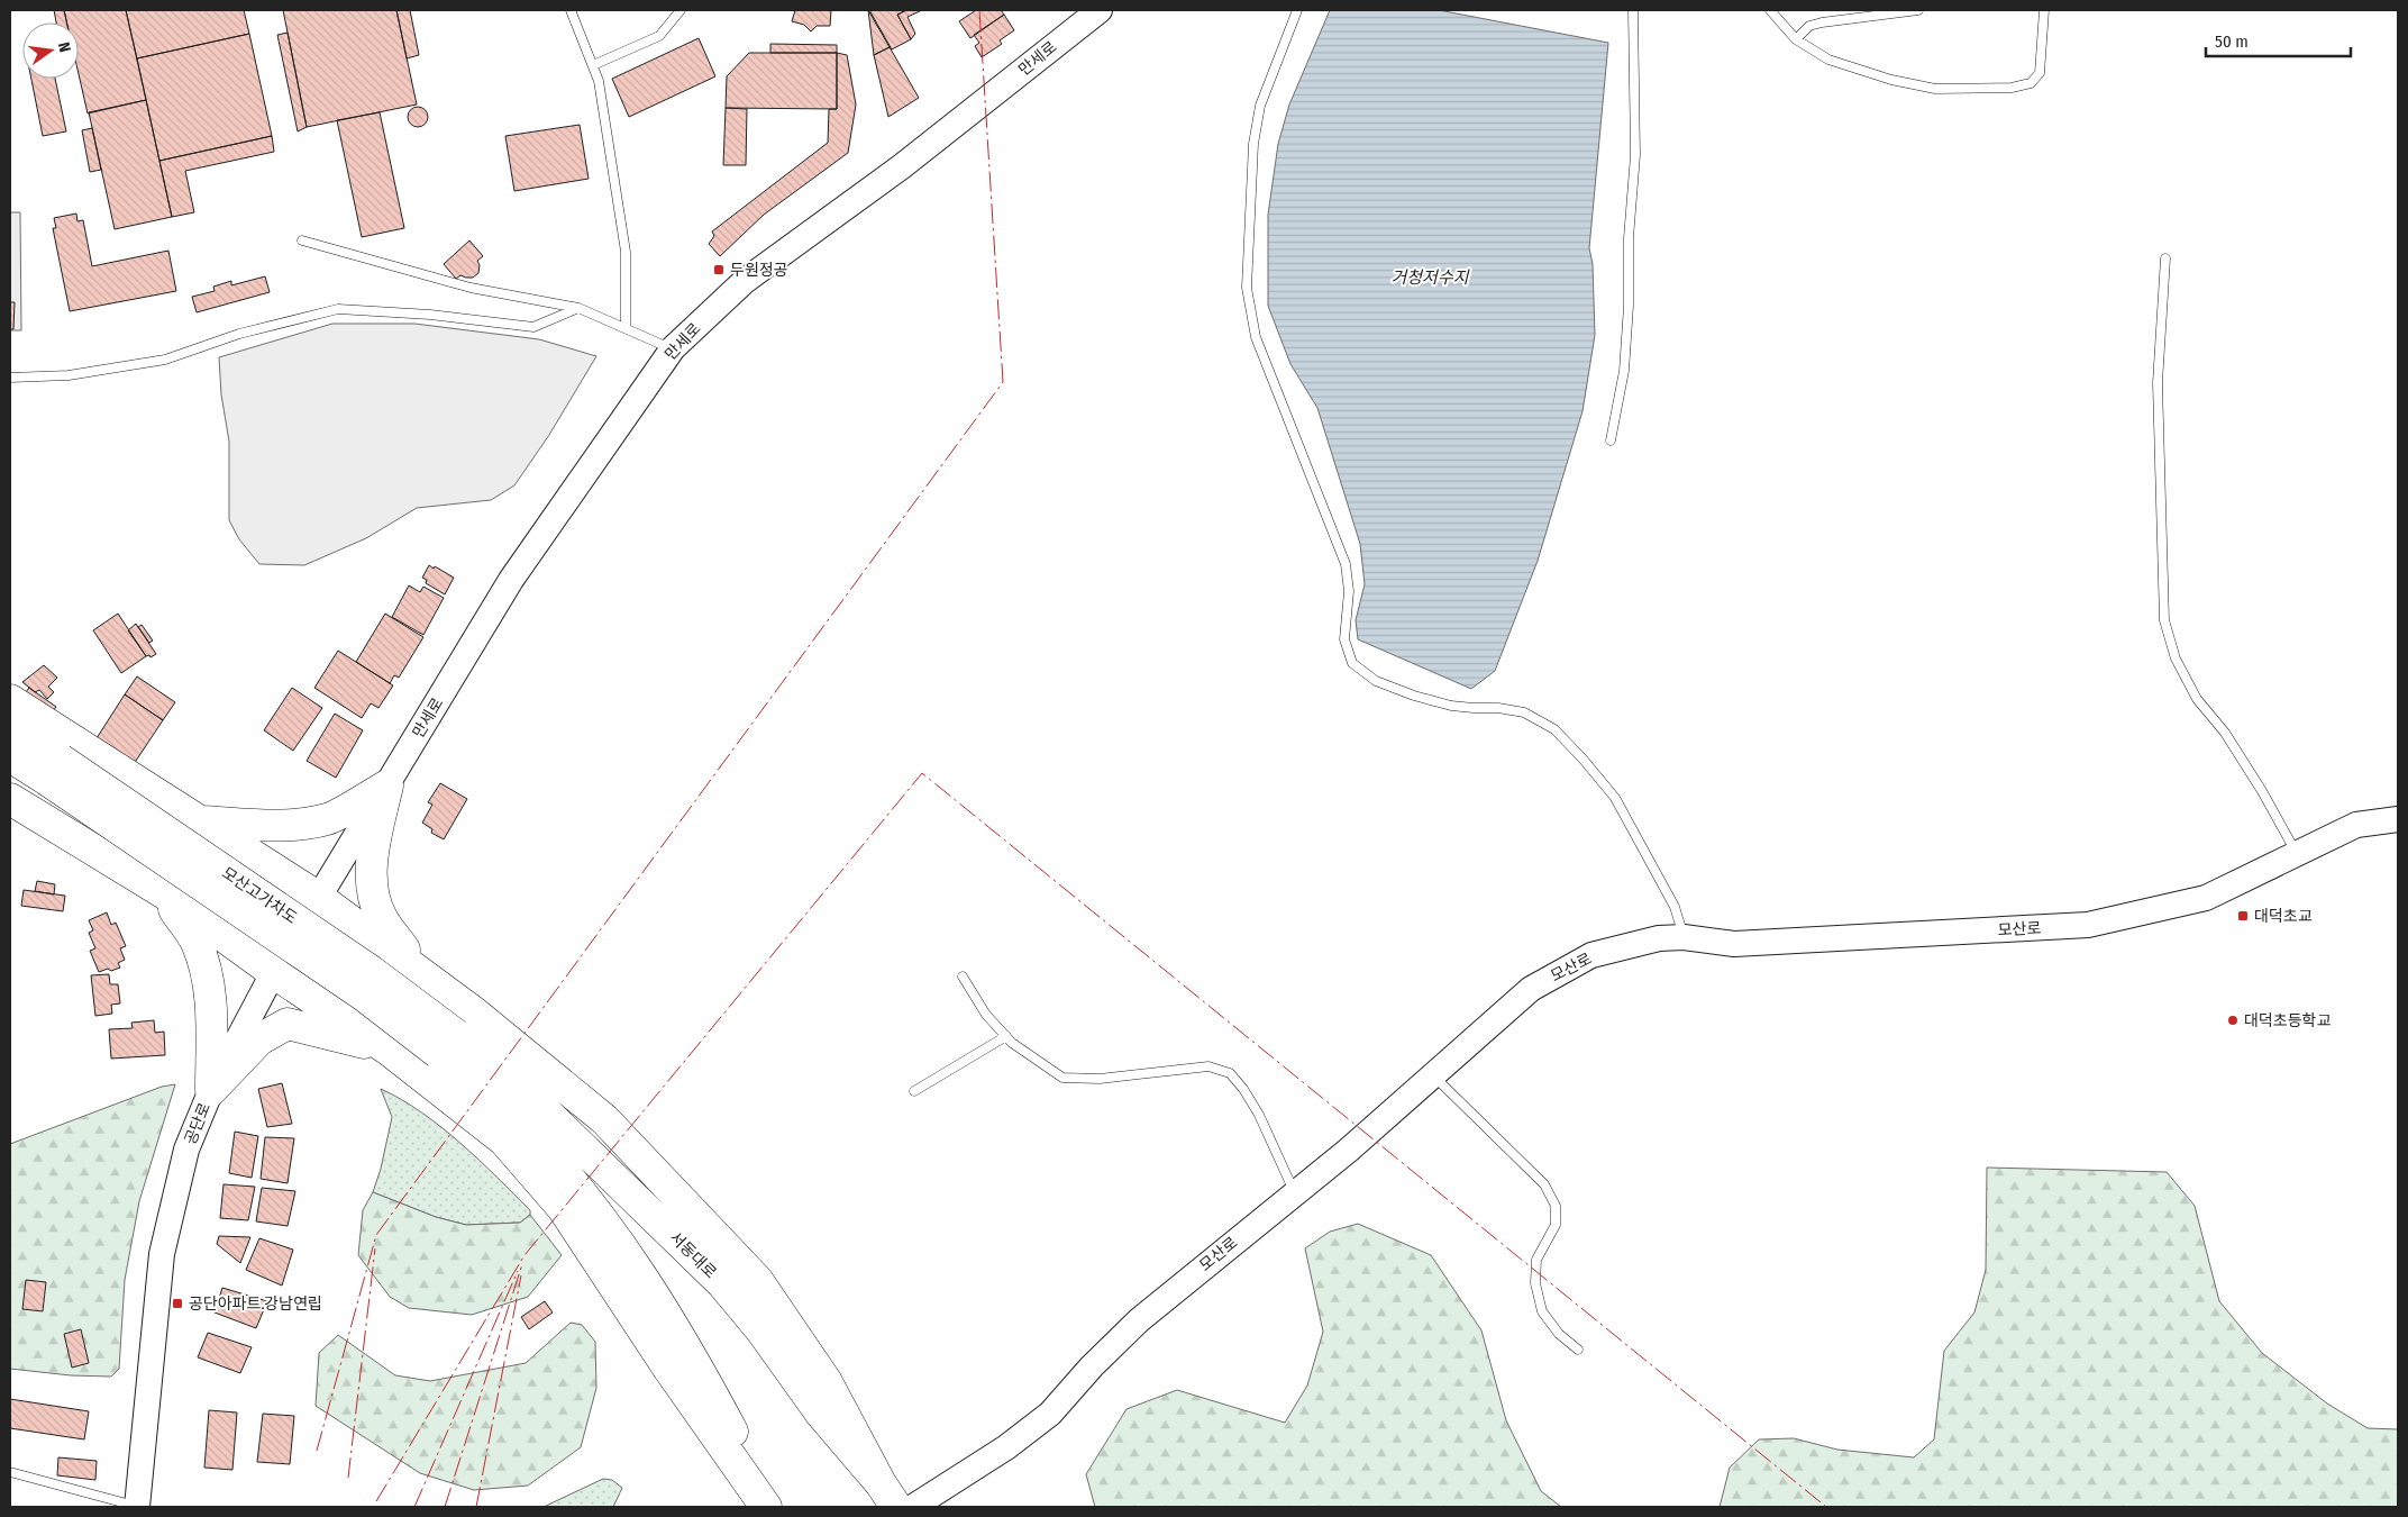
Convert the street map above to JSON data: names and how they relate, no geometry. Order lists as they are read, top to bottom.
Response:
{
  "streets": {
    "highway": ["모산고가차도", "서동대로"],
    "main road": ["만세로", "모산로", "공단로"]
  },
  "crossings": [
    ["만세로", "공단로"],
    ["모산고가차도", "서동대로"]
  ],
  "water": ["거청저수지"],
  "places": {
    "transit": ["두원정공", "대덕초교", "공단아파트.강남연립"],
    "other": ["대덕초등학교"]
  },
  "scale_bar": "50 m",
  "north": "right"
}
